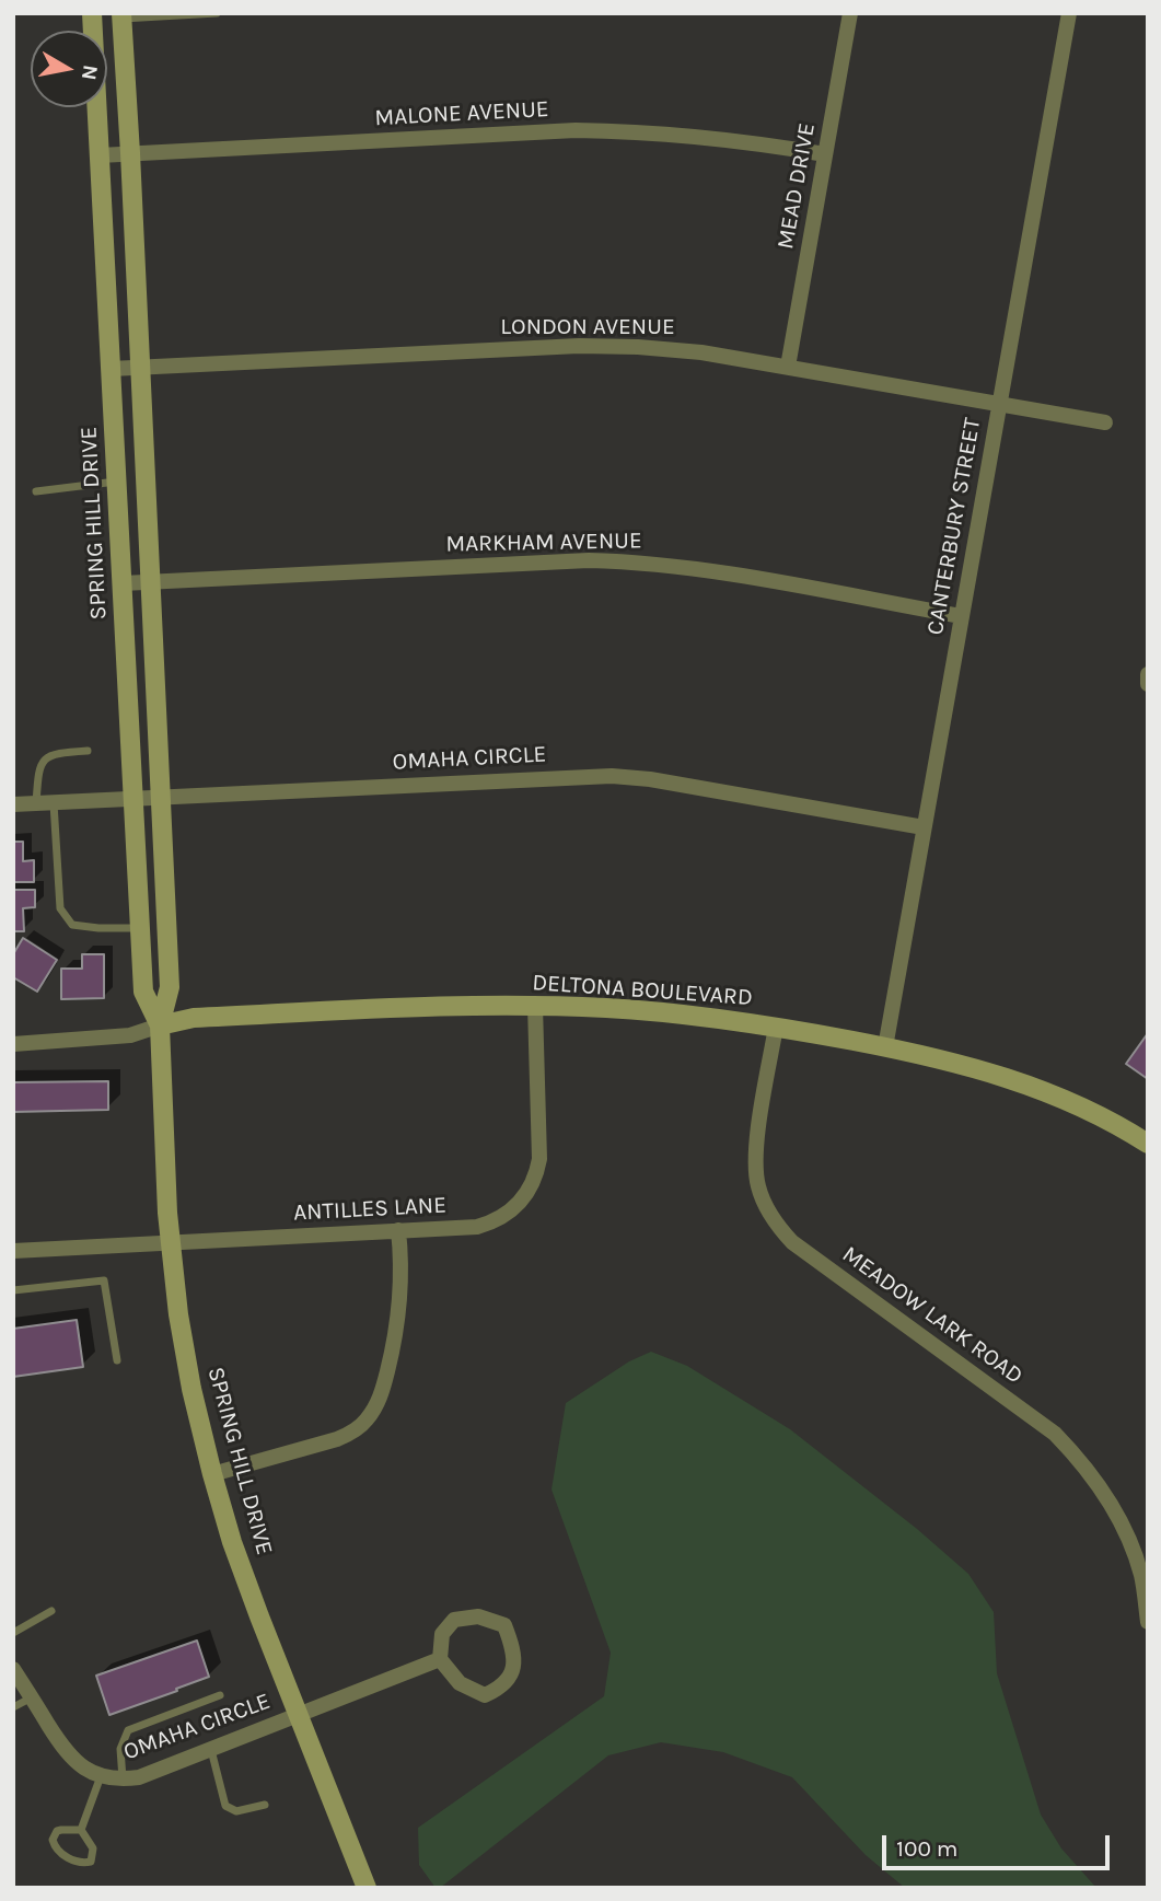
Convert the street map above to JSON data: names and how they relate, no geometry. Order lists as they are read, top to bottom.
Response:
{
  "streets": {
    "main road": ["SPRING HILL DRIVE", "DELTONA BOULEVARD"],
    "street": [
      "MALONE AVENUE",
      "MEAD DRIVE",
      "LONDON AVENUE",
      "CANTERBURY STREET",
      "MARKHAM AVENUE",
      "OMAHA CIRCLE",
      "ANTILLES LANE",
      "MEADOW LARK ROAD"
    ]
  },
  "crossings": [
    ["MALONE AVENUE", "MEAD DRIVE"],
    ["MALONE AVENUE", "SPRING HILL DRIVE"],
    ["MEAD DRIVE", "LONDON AVENUE"],
    ["LONDON AVENUE", "SPRING HILL DRIVE"],
    ["LONDON AVENUE", "CANTERBURY STREET"],
    ["SPRING HILL DRIVE", "MARKHAM AVENUE"],
    ["SPRING HILL DRIVE", "OMAHA CIRCLE"],
    ["SPRING HILL DRIVE", "DELTONA BOULEVARD"],
    ["SPRING HILL DRIVE", "ANTILLES LANE"],
    ["CANTERBURY STREET", "MARKHAM AVENUE"],
    ["CANTERBURY STREET", "OMAHA CIRCLE"],
    ["CANTERBURY STREET", "DELTONA BOULEVARD"],
    ["DELTONA BOULEVARD", "ANTILLES LANE"],
    ["DELTONA BOULEVARD", "MEADOW LARK ROAD"]
  ],
  "scale_bar": "100 m",
  "north": "right"
}
